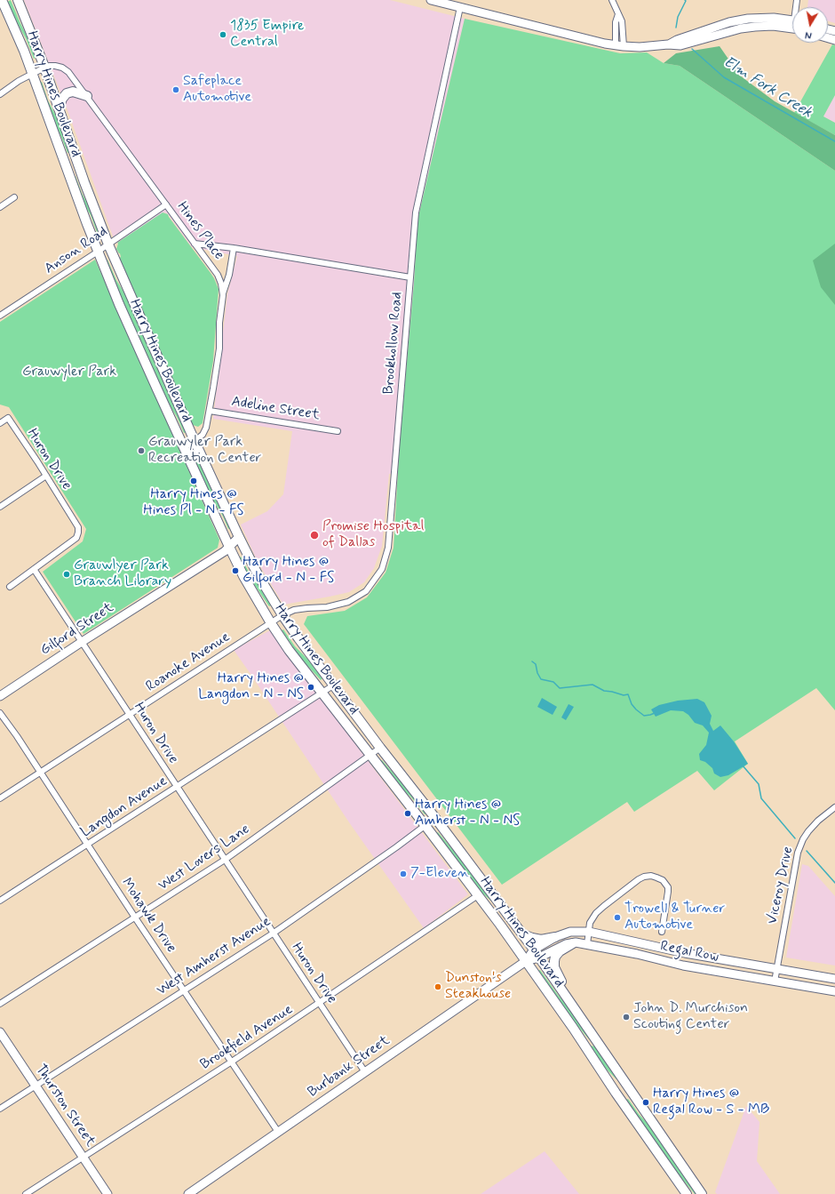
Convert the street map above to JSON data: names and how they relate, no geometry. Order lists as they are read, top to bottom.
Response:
{
  "streets": {
    "main road": ["Harry Hines Boulevard"],
    "street": [
      "Hines Place",
      "Anson Road",
      "Brookhollow Road",
      "Adeline Street",
      "Huron Drive",
      "Gilford Street",
      "Roanoke Avenue",
      "Langdon Avenue",
      "West Lovers Lane",
      "Viceroy Drive",
      "Mohawk Drive",
      "Regal Row",
      "West Amherst Avenue",
      "Brookfield Avenue",
      "Burbank Street",
      "Thurston Street"
    ]
  },
  "crossings": [
    ["Harry Hines Boulevard", "Hines Place"],
    ["Harry Hines Boulevard", "Anson Road"],
    ["Harry Hines Boulevard", "Brookhollow Road"],
    ["Harry Hines Boulevard", "Gilford Street"],
    ["Harry Hines Boulevard", "Roanoke Avenue"],
    ["Harry Hines Boulevard", "Langdon Avenue"],
    ["Harry Hines Boulevard", "West Lovers Lane"],
    ["Harry Hines Boulevard", "Regal Row"],
    ["Harry Hines Boulevard", "West Amherst Avenue"],
    ["Harry Hines Boulevard", "Brookfield Avenue"],
    ["Harry Hines Boulevard", "Burbank Street"],
    ["Hines Place", "Anson Road"],
    ["Hines Place", "Adeline Street"],
    ["Brookhollow Road", "Roanoke Avenue"],
    ["Huron Drive", "Gilford Street"],
    ["Huron Drive", "Roanoke Avenue"],
    ["Huron Drive", "Langdon Avenue"],
    ["Huron Drive", "West Lovers Lane"],
    ["Huron Drive", "West Amherst Avenue"],
    ["Huron Drive", "Brookfield Avenue"],
    ["Huron Drive", "Burbank Street"],
    ["Roanoke Avenue", "Mohawk Drive"],
    ["Langdon Avenue", "Mohawk Drive"],
    ["West Lovers Lane", "Mohawk Drive"],
    ["Viceroy Drive", "Regal Row"],
    ["Mohawk Drive", "West Amherst Avenue"],
    ["Mohawk Drive", "Brookfield Avenue"],
    ["Mohawk Drive", "Burbank Street"],
    ["Regal Row", "Burbank Street"],
    ["West Amherst Avenue", "Thurston Street"],
    ["Brookfield Avenue", "Thurston Street"]
  ],
  "water": ["Elm Fork Creek"],
  "parks": ["Grauwyler Park"],
  "places": [
    "1835 Empire Central",
    "Safeplace Automotive",
    "Grauwyler Park Recreation Center",
    "Harry Hines @ Hines Pl - N - FS",
    "Promise Hospital of Dallas",
    "Harry Hines @ Gilford - N - FS",
    "Grauwlyer Park Branch Library",
    "Harry Hines @ Langdon - N - NS",
    "Harry Hines @ Amherst - N - NS",
    "7-Eleven",
    "Trowell & Turner Automotive",
    "Dunston's Steakhouse",
    "John D. Murchison Scouting Center",
    "Harry Hines @ Regal Row - S - MB"
  ],
  "north": "bottom"
}
